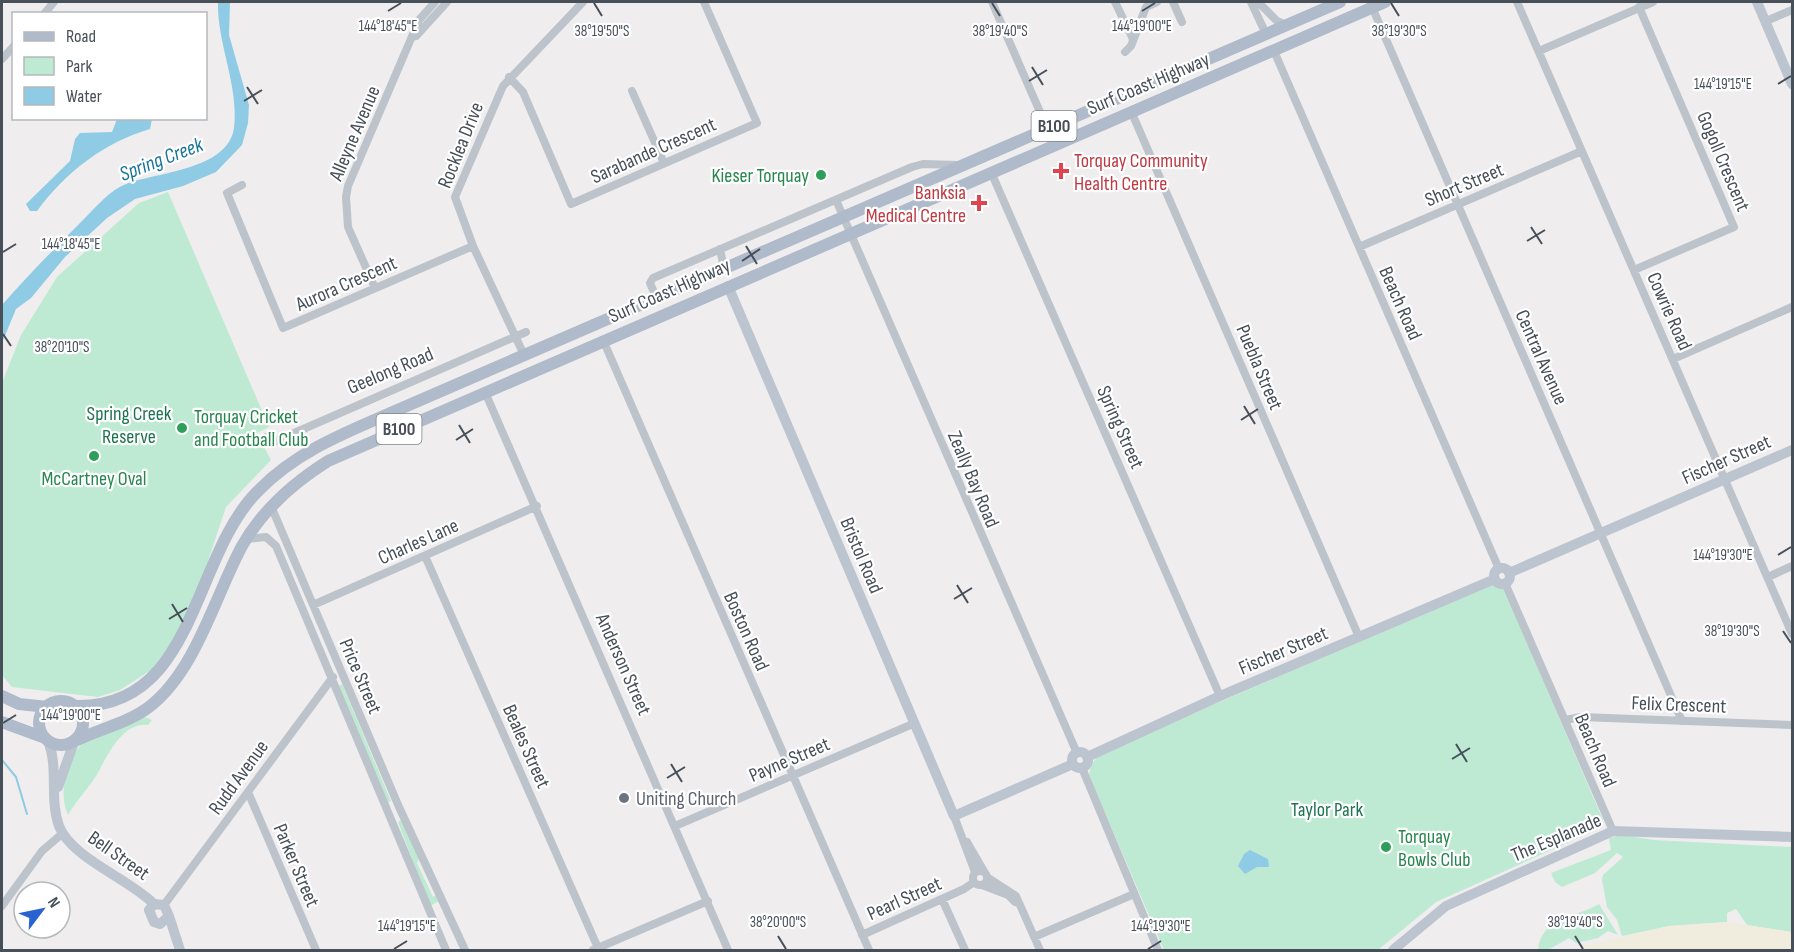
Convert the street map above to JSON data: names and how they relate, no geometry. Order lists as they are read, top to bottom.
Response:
{
  "streets": {
    "main road": ["Surf Coast Highway", "B100"],
    "street": [
      "Alleyne Avenue",
      "Rocklea Drive",
      "Sarabande Crescent",
      "Gogoll Crescent",
      "Short Street",
      "Aurora Crescent",
      "Beach Road",
      "Cowrie Road",
      "Central Avenue",
      "Puebla Street",
      "Geelong Road",
      "Spring Street",
      "Fischer Street",
      "Zeally Bay Road",
      "Charles Lane",
      "Bristol Road",
      "Boston Road",
      "Anderson Street",
      "Price Street",
      "Felix Crescent",
      "Beales Street",
      "Payne Street",
      "Rudd Avenue",
      "The Esplanade",
      "Bell Street",
      "Parker Street",
      "Pearl Street"
    ]
  },
  "crossings": [
    ["Surf Coast Highway", "B100"],
    ["Surf Coast Highway", "Rocklea Drive"],
    ["Surf Coast Highway", "Beach Road"],
    ["Surf Coast Highway", "Central Avenue"],
    ["Surf Coast Highway", "Puebla Street"],
    ["Surf Coast Highway", "Spring Street"],
    ["Surf Coast Highway", "Zeally Bay Road"],
    ["Surf Coast Highway", "Bristol Road"],
    ["Surf Coast Highway", "Boston Road"],
    ["Surf Coast Highway", "Anderson Street"],
    ["Surf Coast Highway", "Price Street"],
    ["Surf Coast Highway", "Bell Street"],
    ["B100", "Bell Street"],
    ["Alleyne Avenue", "Aurora Crescent"],
    ["Rocklea Drive", "Sarabande Crescent"],
    ["Rocklea Drive", "Aurora Crescent"],
    ["Rocklea Drive", "Geelong Road"],
    ["Gogoll Crescent", "Cowrie Road"],
    ["Short Street", "Beach Road"],
    ["Short Street", "Cowrie Road"],
    ["Short Street", "Central Avenue"],
    ["Beach Road", "Fischer Street"],
    ["Beach Road", "Felix Crescent"],
    ["Beach Road", "The Esplanade"],
    ["Cowrie Road", "Fischer Street"],
    ["Central Avenue", "Fischer Street"],
    ["Central Avenue", "Felix Crescent"],
    ["Puebla Street", "Fischer Street"],
    ["Spring Street", "Fischer Street"],
    ["Fischer Street", "Zeally Bay Road"],
    ["Fischer Street", "Bristol Road"],
    ["Charles Lane", "Anderson Street"],
    ["Charles Lane", "Price Street"],
    ["Charles Lane", "Beales Street"],
    ["Bristol Road", "Payne Street"],
    ["Bristol Road", "Pearl Street"],
    ["Boston Road", "Payne Street"],
    ["Boston Road", "Pearl Street"],
    ["Anderson Street", "Payne Street"],
    ["Price Street", "Rudd Avenue"],
    ["Rudd Avenue", "Bell Street"],
    ["Rudd Avenue", "Parker Street"]
  ],
  "water": ["Spring Creek"],
  "parks": ["Spring Creek Reserve", "Taylor Park"],
  "places": {
    "health": ["Torquay Community Health Centre", "Banksia Medical Centre"],
    "other": [
      "Kieser Torquay",
      "Torquay Cricket and Football Club",
      "McCartney Oval",
      "Uniting Church",
      "Torquay Bowls Club"
    ]
  },
  "legend": ["Road", "Park", "Water"],
  "north": "top right",
  "coordinates": [
    "144°18'45\"E",
    "144°19'00\"E",
    "38°19'50\"S",
    "38°19'40\"S",
    "38°19'30\"S",
    "144°19'15\"E",
    "38°20'10\"S",
    "144°19'30\"E",
    "38°20'00\"S"
  ]
}
